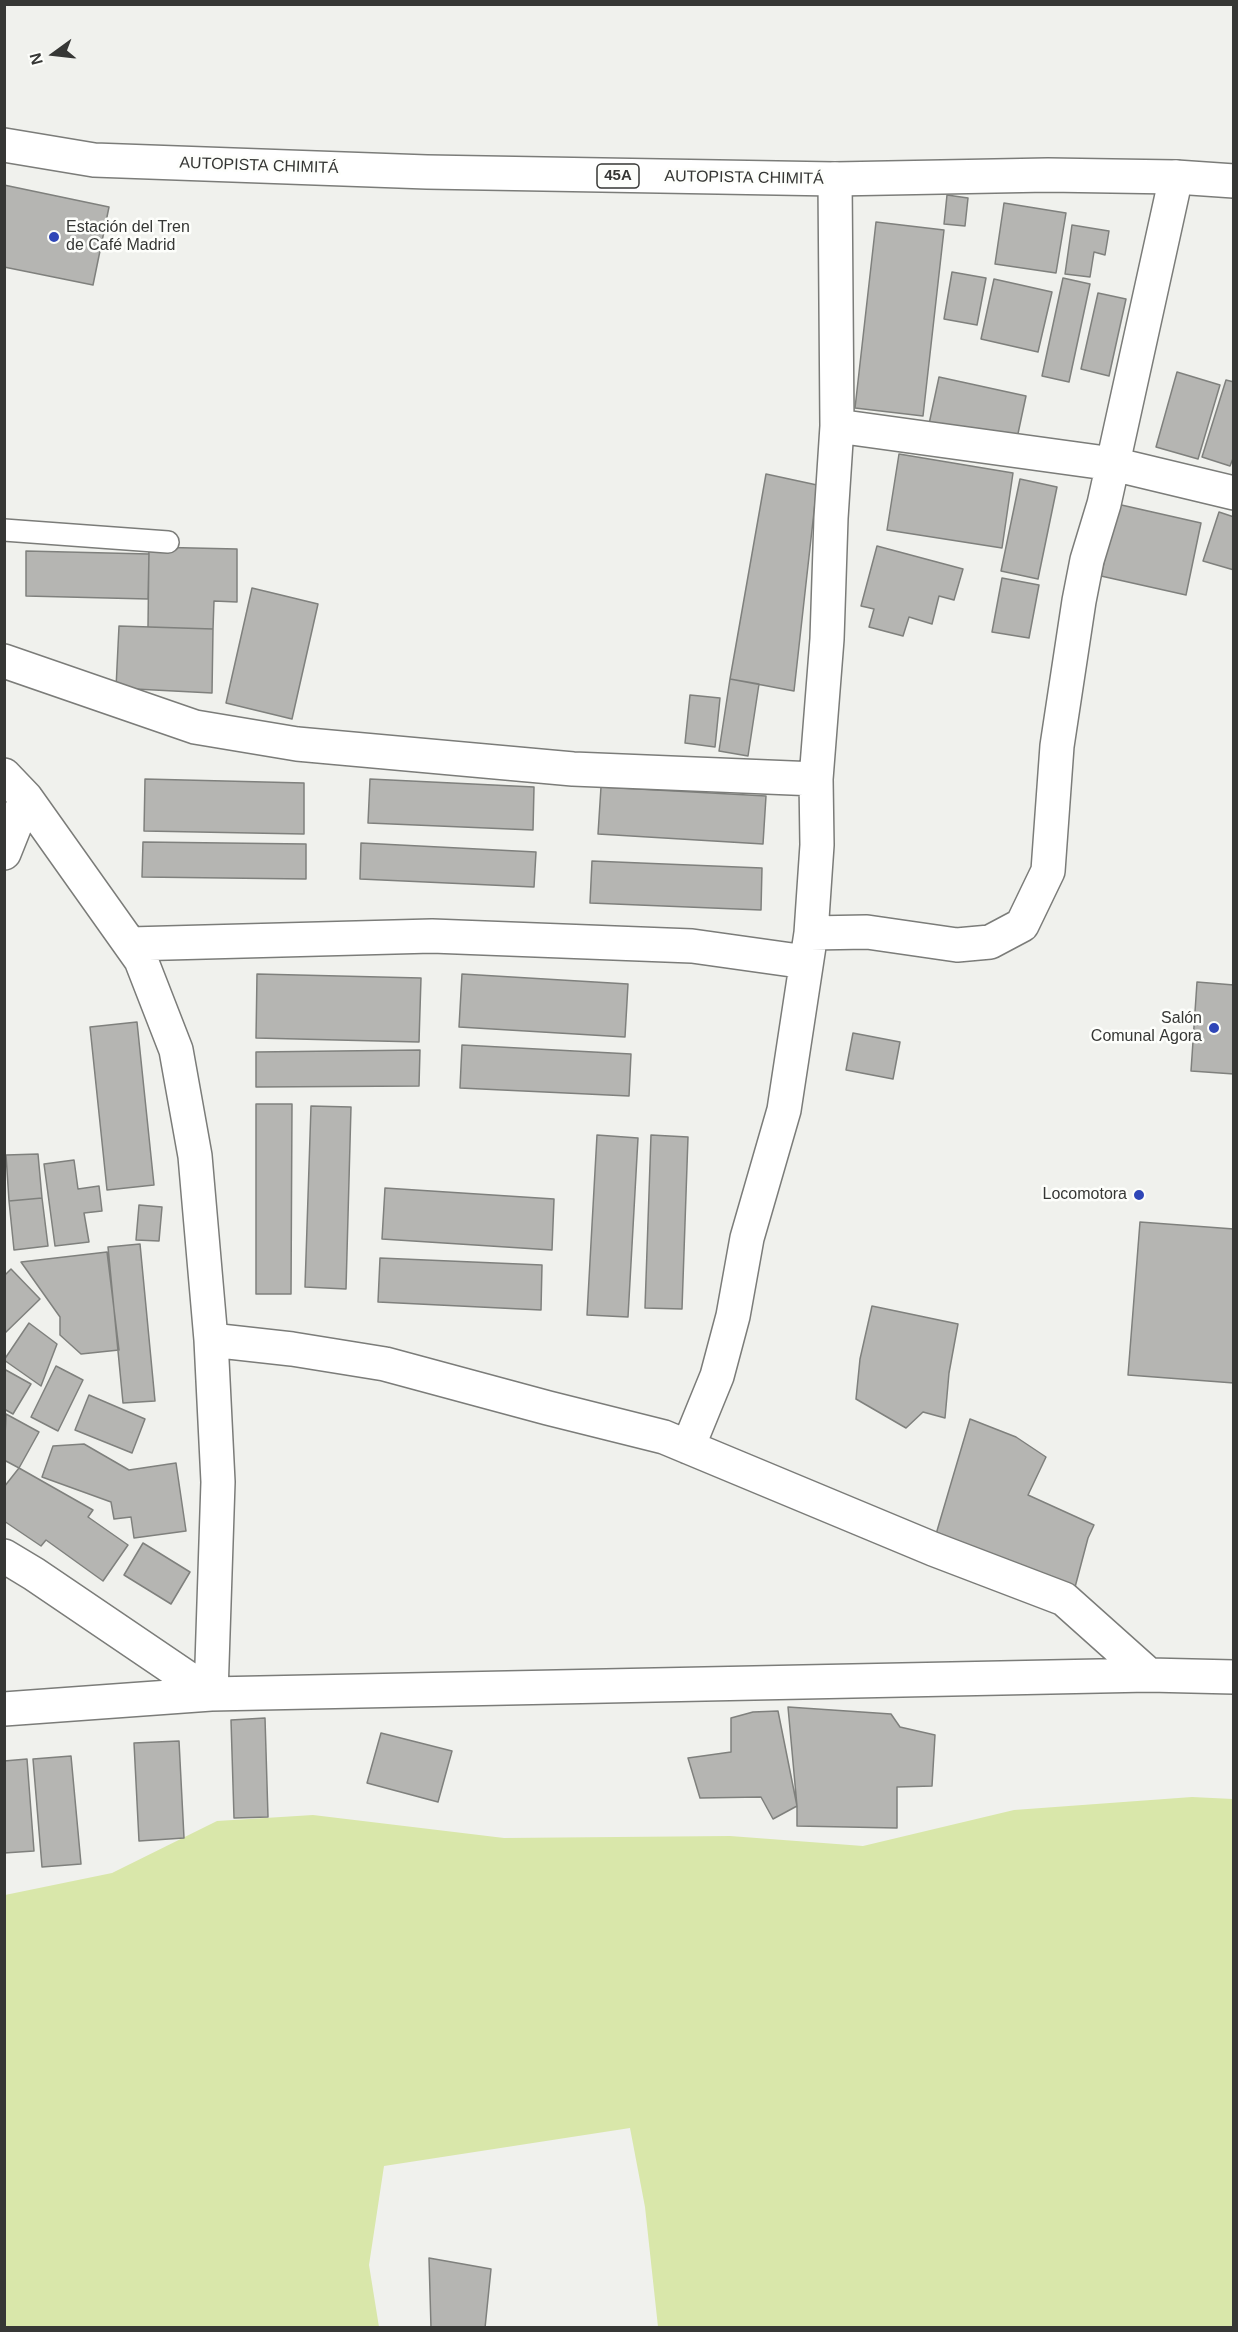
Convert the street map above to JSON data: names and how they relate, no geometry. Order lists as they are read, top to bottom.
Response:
{
  "streets": {
    "main road": ["AUTOPISTA CHIMITÁ", "45A"]
  },
  "places": ["Estación del Tren de Café Madrid", "Salón Comunal Agora", "Locomotora"],
  "north": "left"
}
